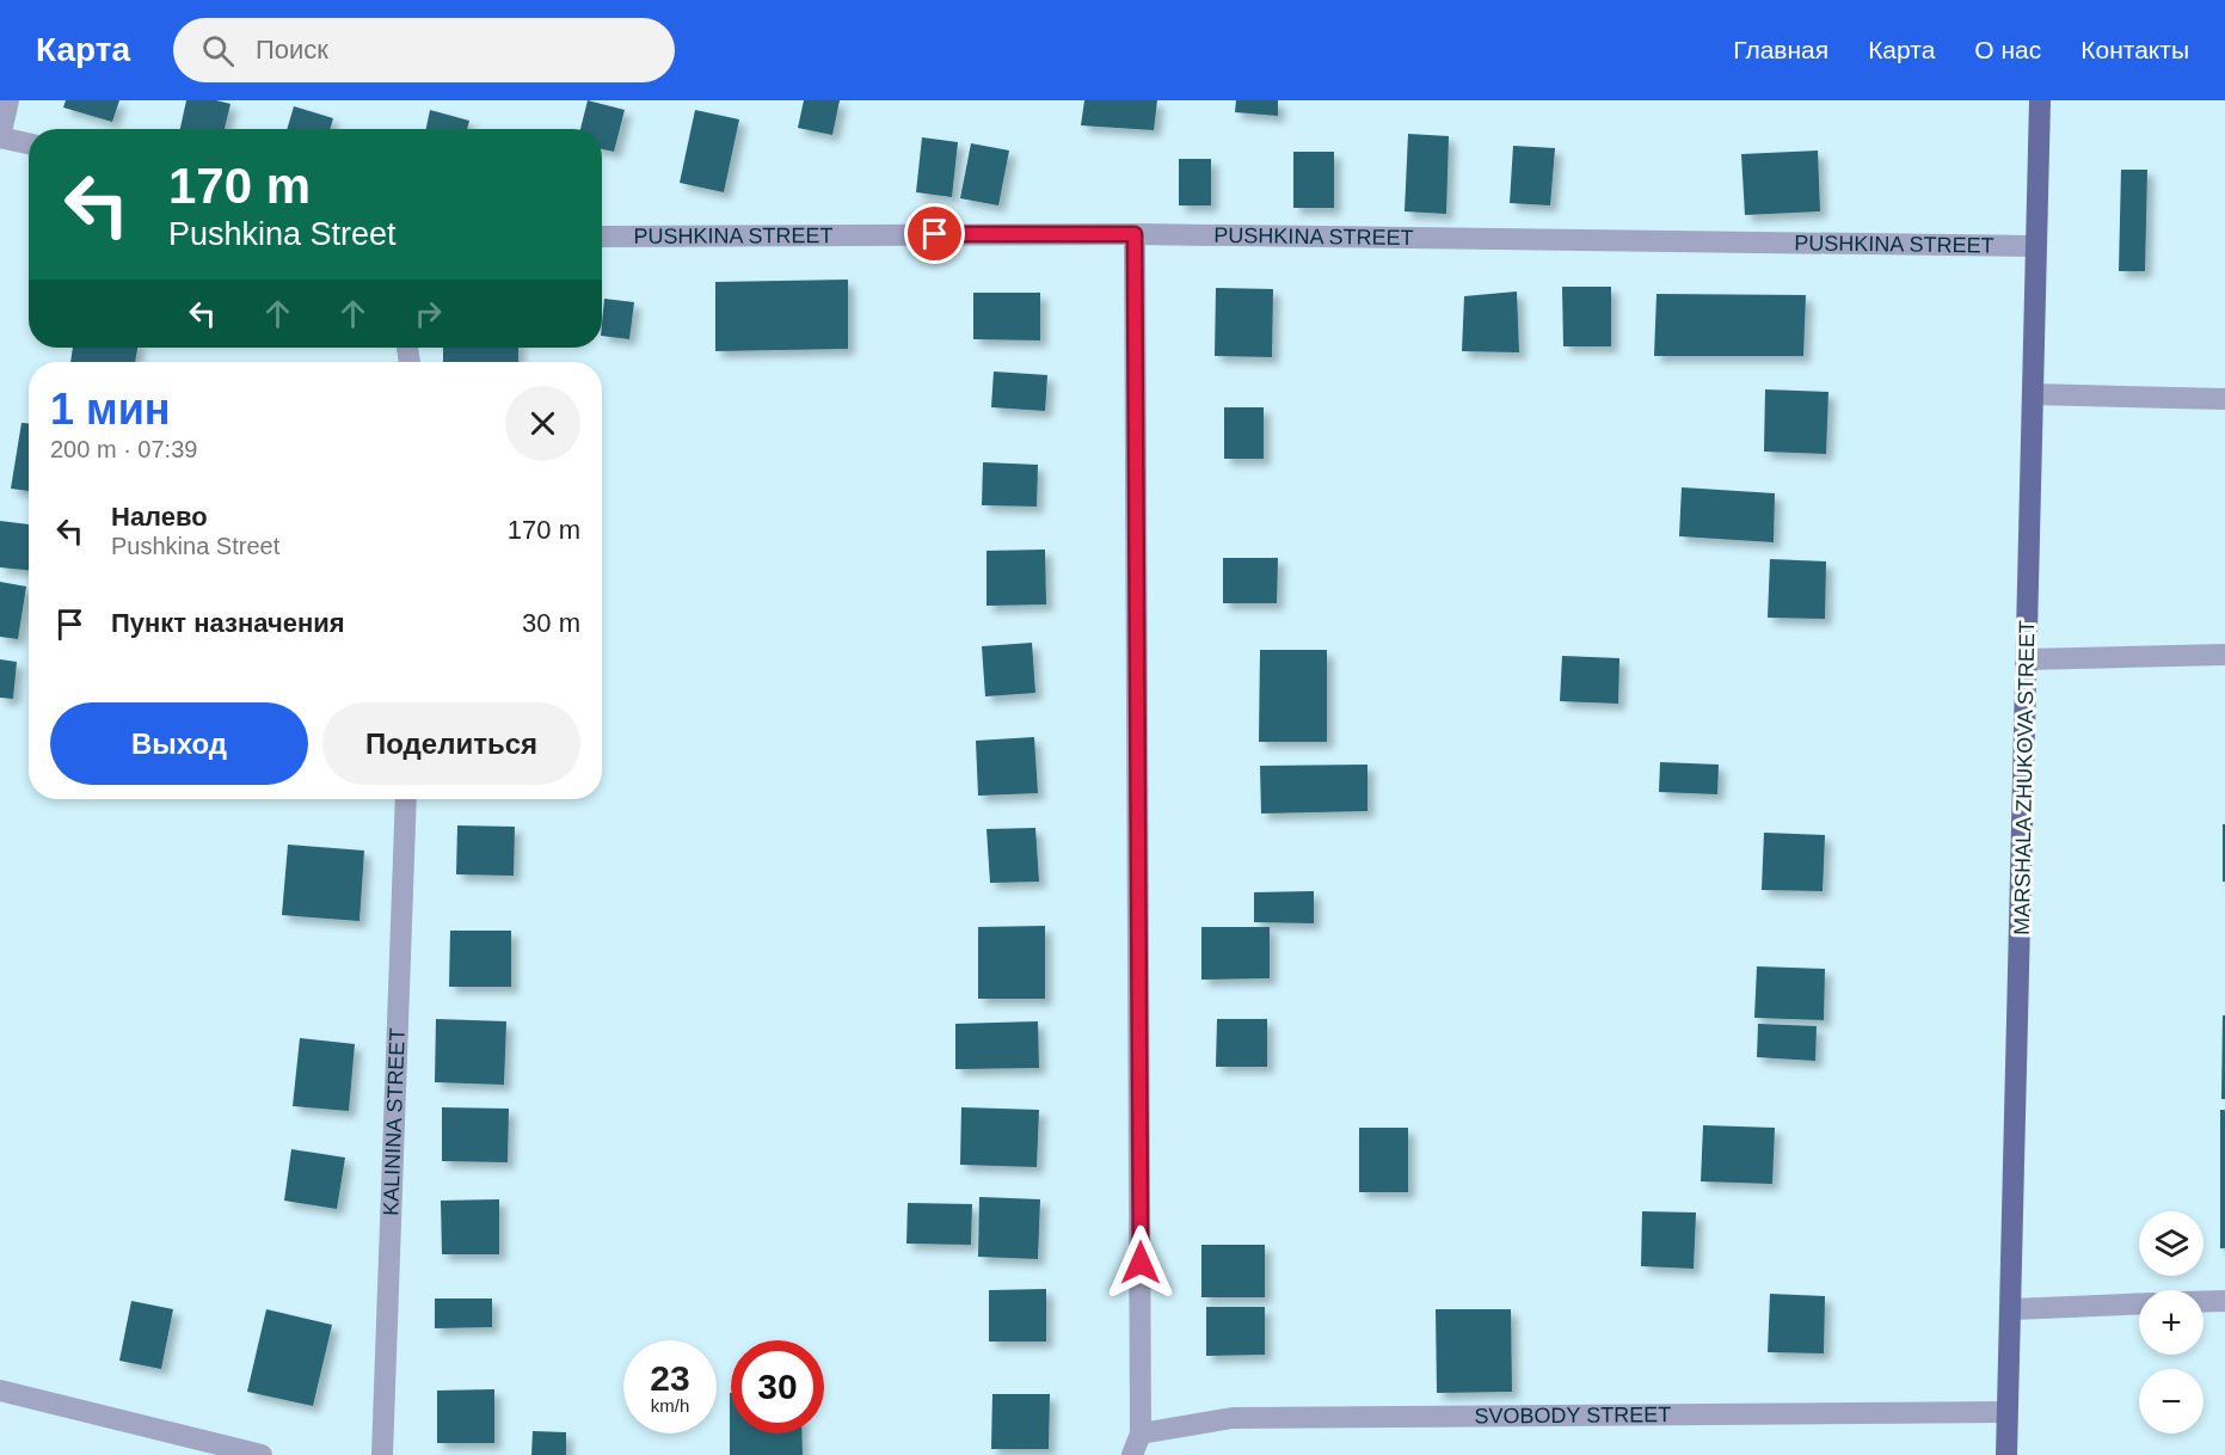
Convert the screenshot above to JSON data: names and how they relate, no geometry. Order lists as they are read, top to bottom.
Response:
{
  "streets": {
    "main road": ["MARSHALA ZHUKOVA STREET"],
    "street": ["PUSHKINA STREET", "KALININA STREET", "SVOBODY STREET"]
  },
  "crossings": [
    ["PUSHKINA STREET", "MARSHALA ZHUKOVA STREET"],
    ["MARSHALA ZHUKOVA STREET", "SVOBODY STREET"]
  ],
  "page": {
    "header": "Карта",
    "search": "Поиск",
    "nav": [
      "Главная",
      "Карта",
      "О нас",
      "Контакты"
    ],
    "turn": ["170 m", "Pushkina Street"],
    "heading": ["1 мин", "200 m · 07:39"],
    "list": [
      {
        "name": "Налево",
        "note": "Pushkina Street",
        "value": "170 m"
      },
      {
        "name": "Пункт назначения",
        "value": "30 m"
      }
    ],
    "buttons": ["Выход", "Поделиться"],
    "map_buttons": ["+", "−"],
    "speed": "23 km/h",
    "limit": "30"
  }
}
